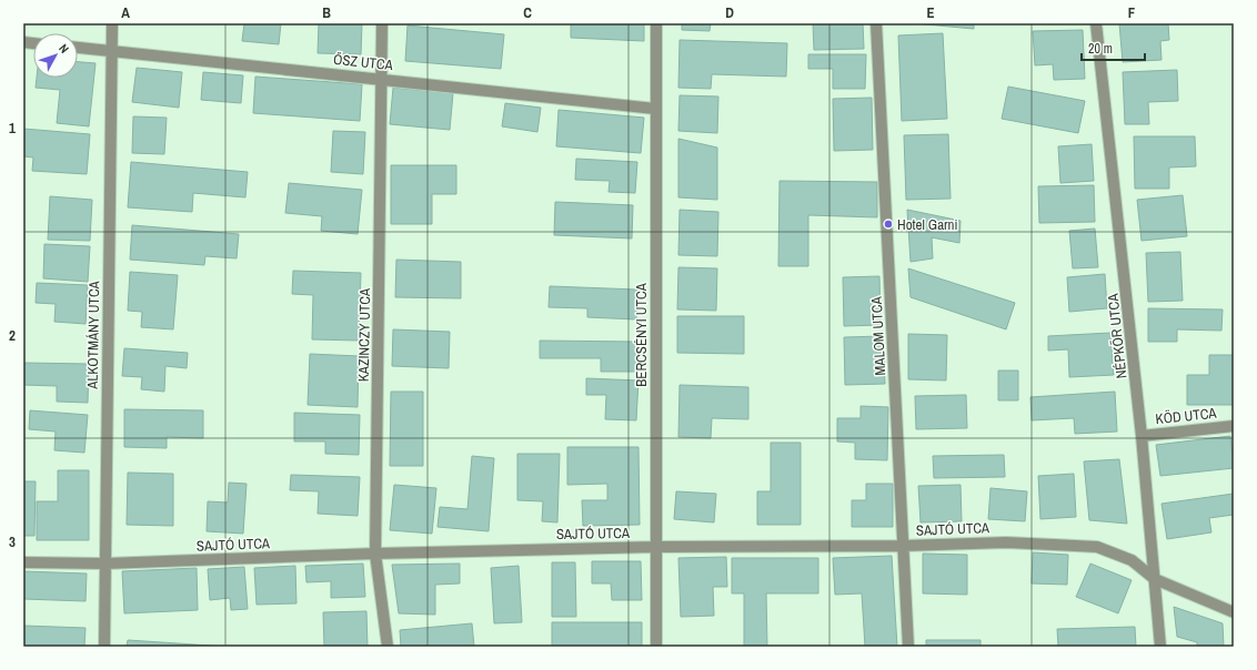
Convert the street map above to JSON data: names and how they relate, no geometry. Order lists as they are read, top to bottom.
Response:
{
  "streets": {
    "street": [
      "ŐSZ UTCA",
      "ALKOTMÁNY UTCA",
      "KAZINCZY UTCA",
      "BERCSÉNYI UTCA",
      "MALOM UTCA",
      "NÉPKÖR UTCA",
      "KÖD UTCA",
      "SAJTÓ UTCA"
    ]
  },
  "crossings": [
    ["ŐSZ UTCA", "ALKOTMÁNY UTCA"],
    ["ŐSZ UTCA", "KAZINCZY UTCA"],
    ["ŐSZ UTCA", "BERCSÉNYI UTCA"],
    ["ALKOTMÁNY UTCA", "SAJTÓ UTCA"],
    ["KAZINCZY UTCA", "SAJTÓ UTCA"],
    ["BERCSÉNYI UTCA", "SAJTÓ UTCA"],
    ["MALOM UTCA", "SAJTÓ UTCA"],
    ["NÉPKÖR UTCA", "KÖD UTCA"],
    ["NÉPKÖR UTCA", "SAJTÓ UTCA"]
  ],
  "places": ["Hotel Garni"],
  "scale_bar": "20 m",
  "north": "top right",
  "grid": {
    "columns": [
      "A",
      "B",
      "C",
      "D",
      "E",
      "F"
    ],
    "rows": ["1", "2", "3"]
  }
}
